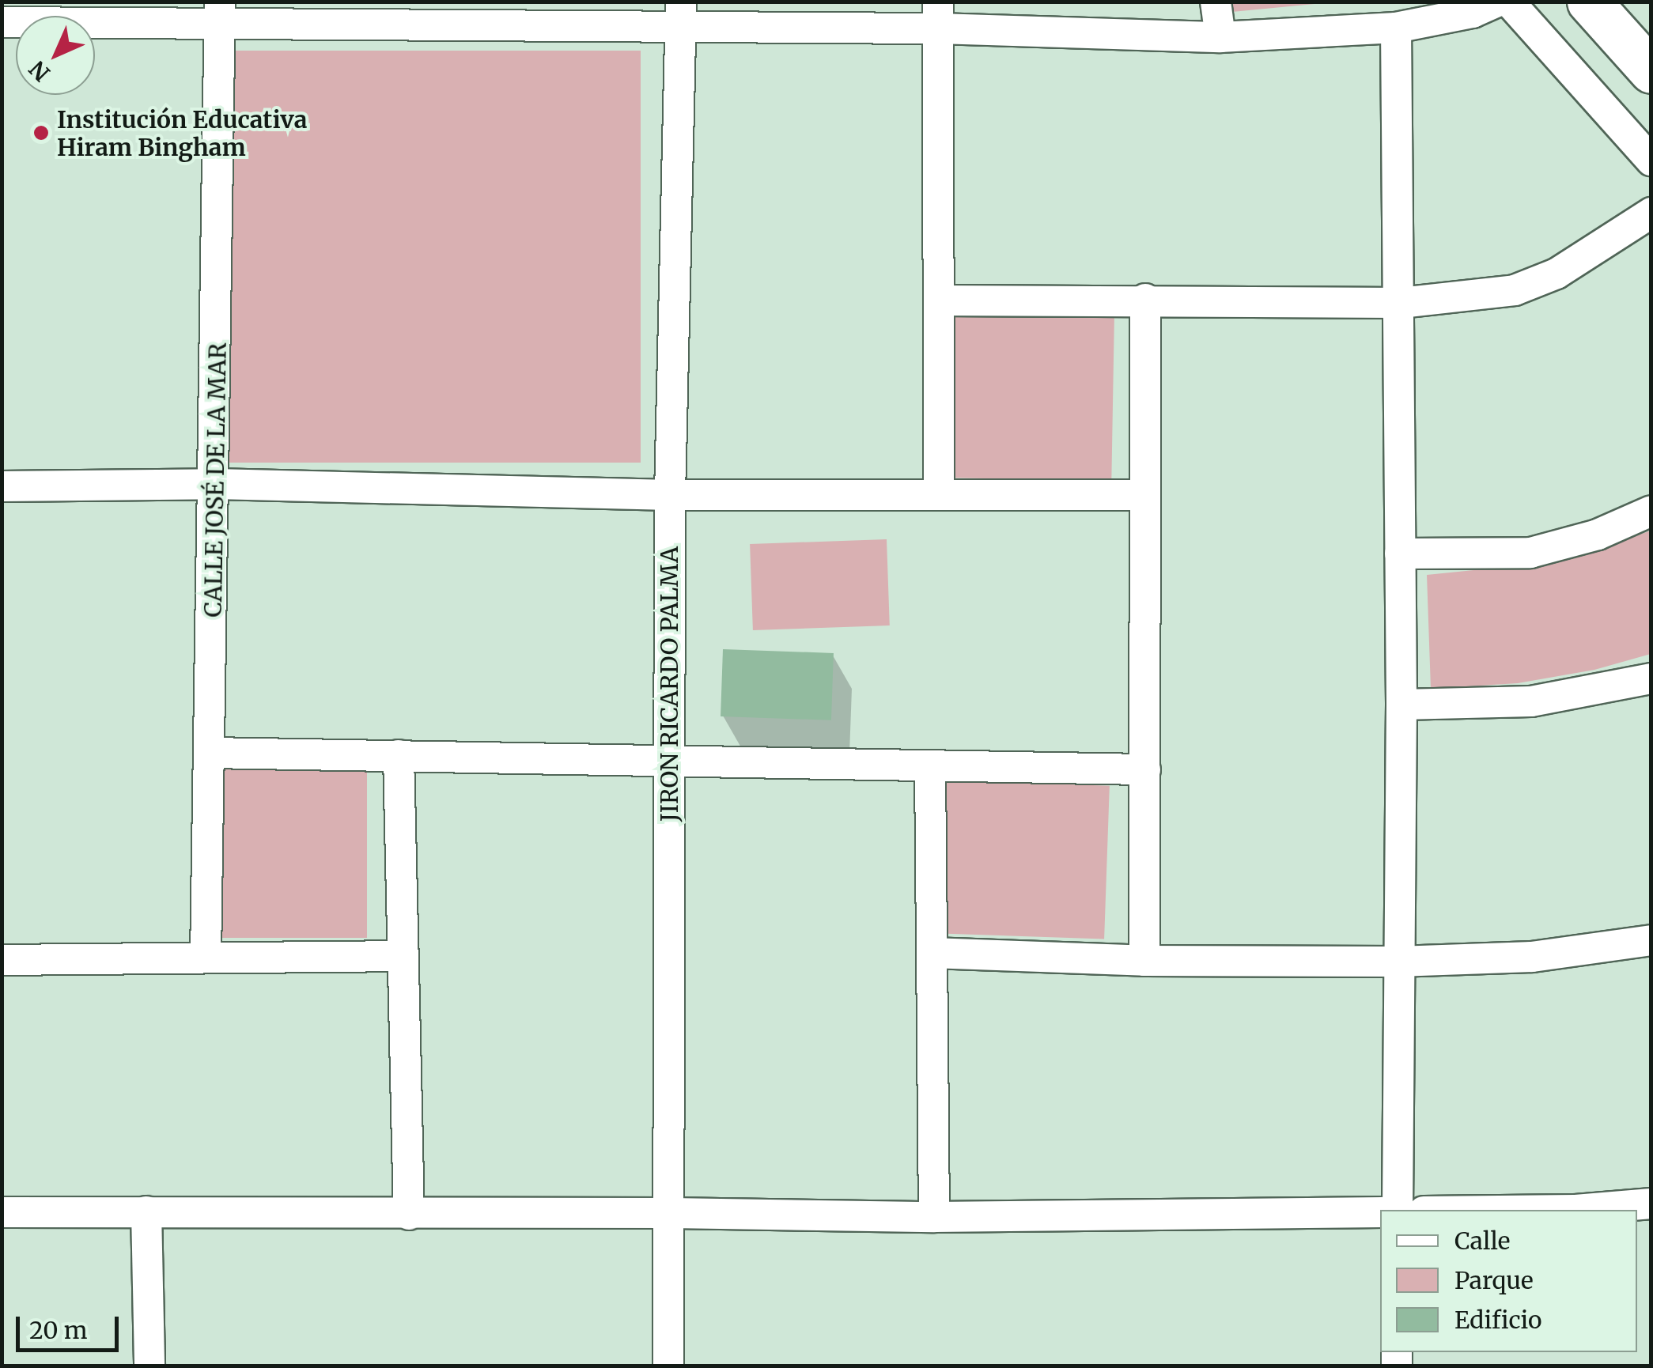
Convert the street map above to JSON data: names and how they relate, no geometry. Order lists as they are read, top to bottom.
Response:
{
  "streets": {
    "street": ["CALLE JOSÉ DE LA MAR", "JIRON RICARDO PALMA"]
  },
  "places": ["Institución Educativa Hiram Bingham"],
  "legend": ["Calle", "Parque", "Edificio"],
  "scale_bar": "20 m",
  "north": "bottom left"
}
